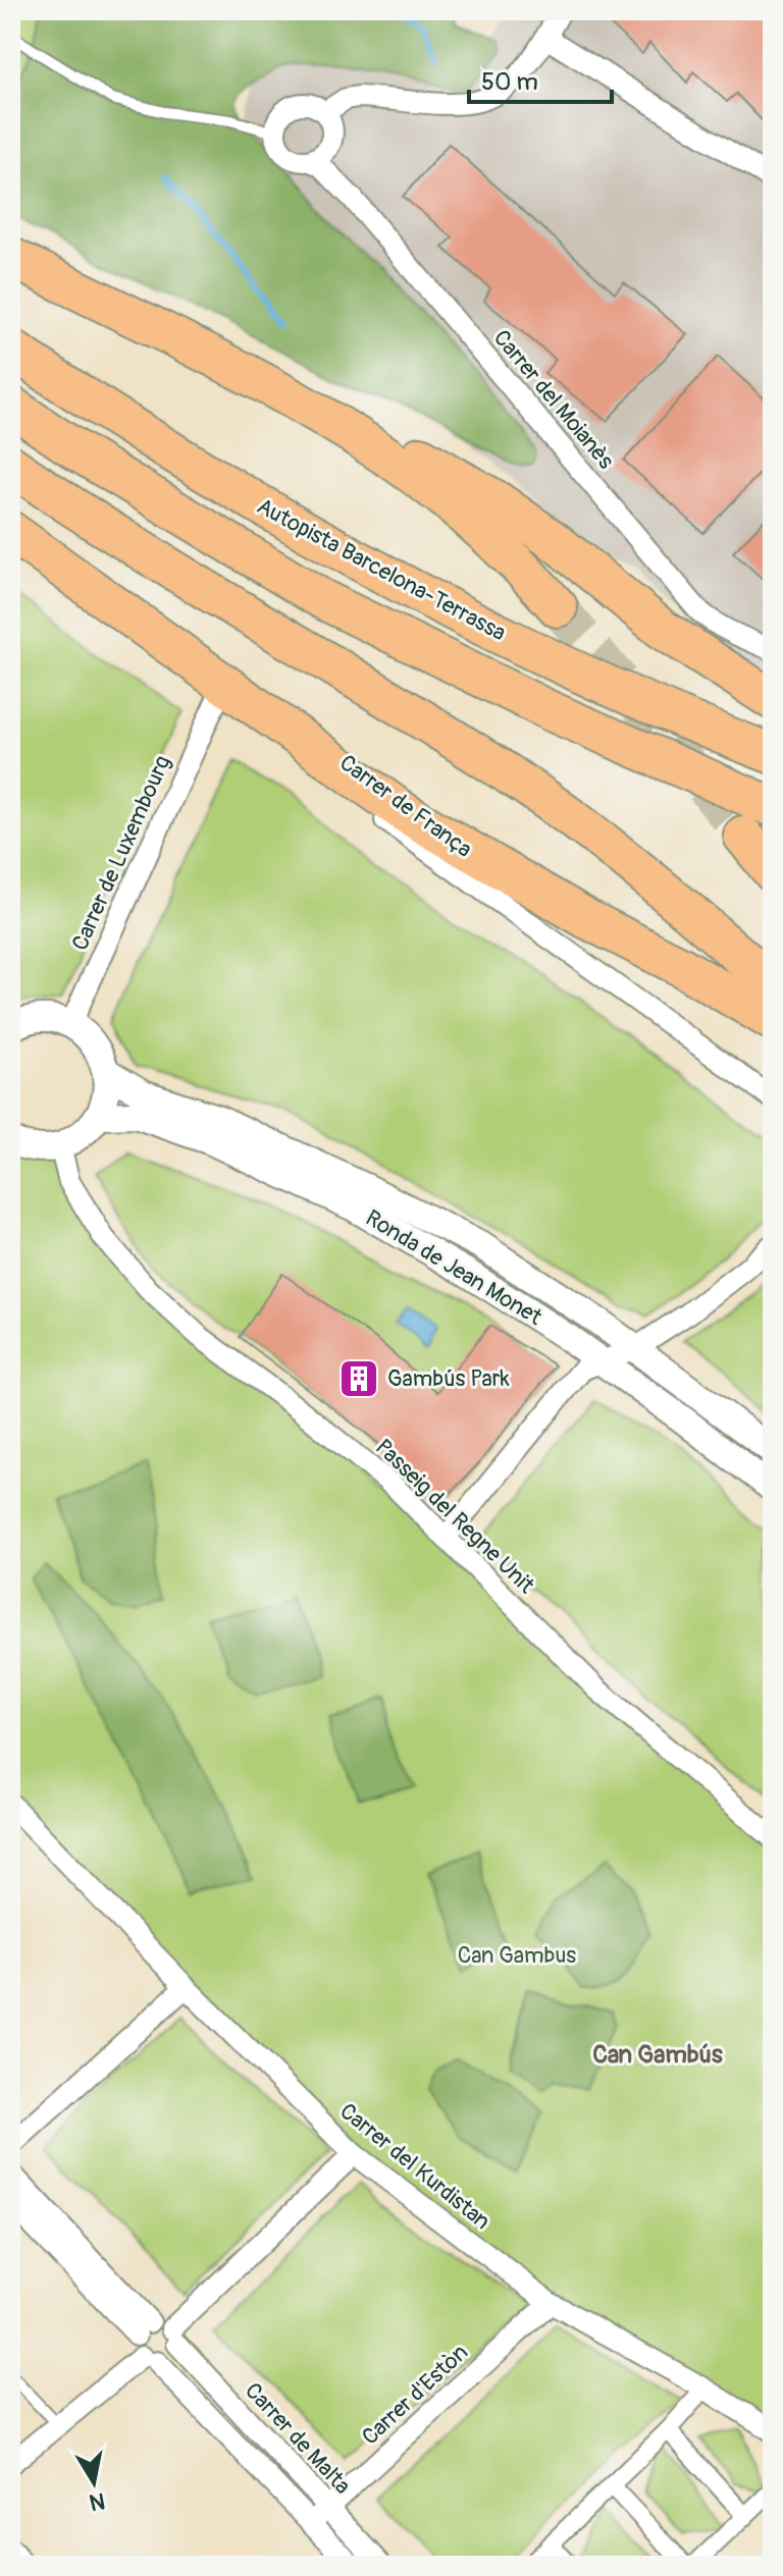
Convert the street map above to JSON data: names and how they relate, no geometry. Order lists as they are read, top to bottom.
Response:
{
  "streets": {
    "highway": ["Autopista Barcelona-Terrassa"],
    "street": [
      "Carrer del Moianès",
      "Carrer de França",
      "Carrer de Luxembourg",
      "Ronda de Jean Monet",
      "Passeig del Regne Unit",
      "Carrer del Kurdistan",
      "Carrer d'Estòn",
      "Carrer de Malta"
    ]
  },
  "crossings": [
    ["Carrer de França", "Carrer de Luxembourg"],
    ["Carrer del Kurdistan", "Carrer d'Estòn"],
    ["Carrer d'Estòn", "Carrer de Malta"]
  ],
  "districts": ["Can Gambús"],
  "parks": ["Can Gambus"],
  "places": {
    "building": ["Gambús Park"]
  },
  "scale_bar": "50 m",
  "north": "bottom"
}
